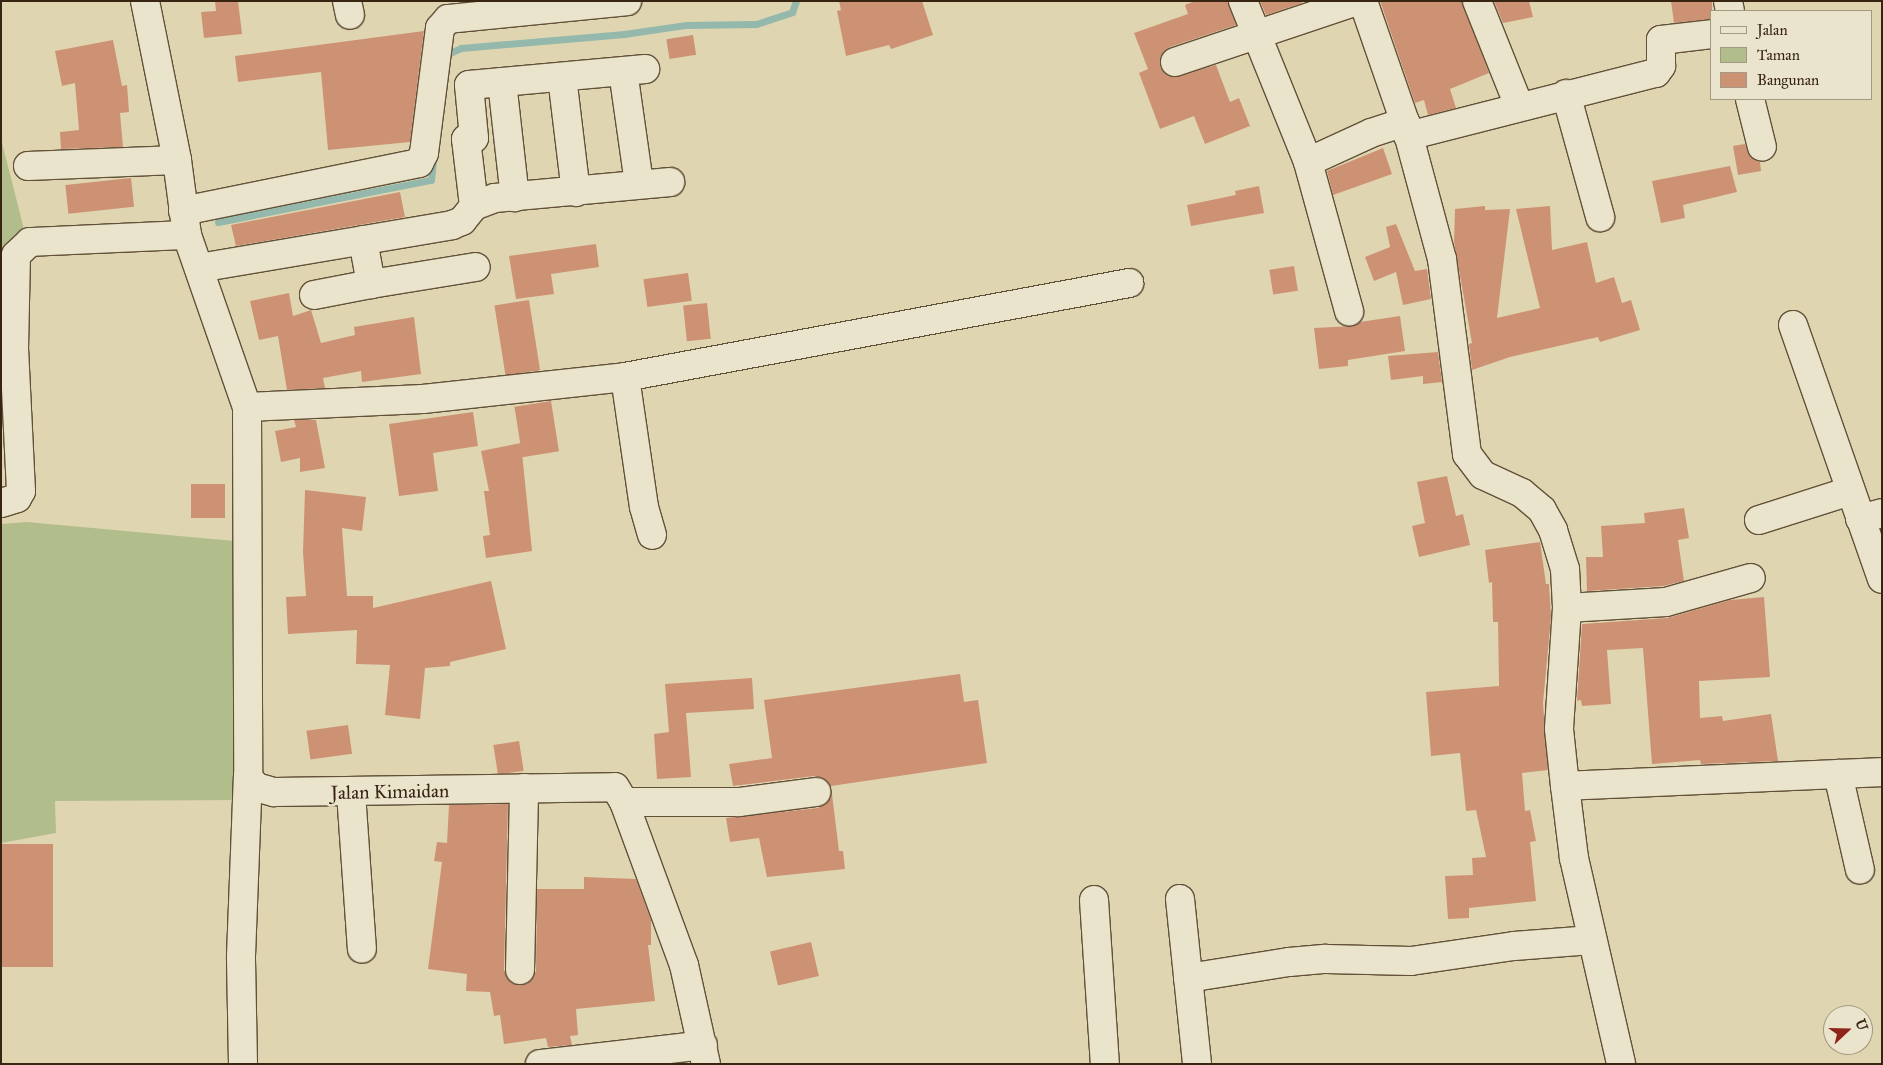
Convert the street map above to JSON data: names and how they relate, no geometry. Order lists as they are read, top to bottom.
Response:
{
  "streets": {
    "street": ["Jalan Kimaidan"]
  },
  "legend": ["Jalan", "Taman", "Bangunan"],
  "north": "right"
}
